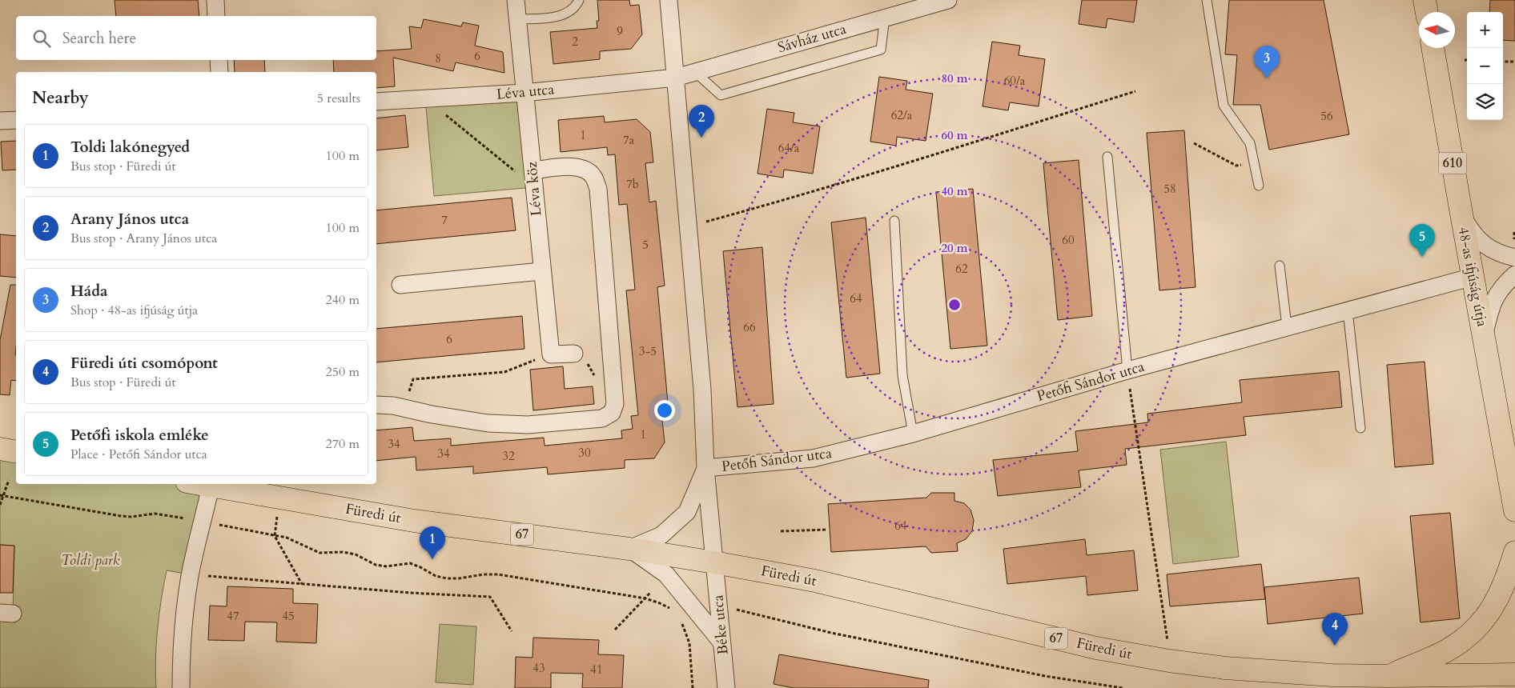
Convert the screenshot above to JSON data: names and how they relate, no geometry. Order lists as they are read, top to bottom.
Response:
{
  "streets": {
    "main road": [
      "610",
      "48-as ifjúság útja",
      "Füredi út",
      "67"
    ],
    "street": [
      "Sávház utca",
      "Léva utca",
      "Léva köz",
      "Petőfi Sándor utca",
      "Béke utca"
    ]
  },
  "crossings": [
    ["Sávház utca", "Léva utca"],
    ["Sávház utca", "Béke utca"],
    ["Léva utca", "Léva köz"],
    ["Léva utca", "Béke utca"],
    ["48-as ifjúság útja", "Petőfi Sándor utca"],
    ["Petőfi Sándor utca", "Béke utca"],
    ["Füredi út", "67"],
    ["Füredi út", "Béke utca"]
  ],
  "parks": ["Toldi park"],
  "house_numbers": [
    "9",
    "2",
    "6",
    "8",
    "60/a",
    "62/a",
    "56",
    "1",
    "7a",
    "64/a",
    "7b",
    "58",
    "7",
    "60",
    "5",
    "62",
    "64",
    "66",
    "6",
    "3-5",
    "1",
    "34",
    "30",
    "34",
    "32",
    "64",
    "47",
    "45",
    "43",
    "41"
  ],
  "north": "left",
  "page": {
    "map_buttons": ["+", "−"],
    "search": "Search here",
    "pins": [
      "3",
      "2",
      "5",
      "1",
      "4"
    ],
    "heading": ["Nearby", "5 results"],
    "list": [
      {
        "mark": "1",
        "name": "Toldi lakónegyed",
        "note": "Bus stop · Füredi út",
        "value": "100 m"
      },
      {
        "mark": "2",
        "name": "Arany János utca",
        "note": "Bus stop · Arany János utca",
        "value": "100 m"
      },
      {
        "mark": "3",
        "name": "Háda",
        "note": "Shop · 48-as ifjúság útja",
        "value": "240 m"
      },
      {
        "mark": "4",
        "name": "Füredi úti csomópont",
        "note": "Bus stop · Füredi út",
        "value": "250 m"
      },
      {
        "mark": "5",
        "name": "Petőfi iskola emléke",
        "note": "Place · Petőfi Sándor utca",
        "value": "270 m"
      }
    ]
  },
  "rings": [
    "80 m",
    "60 m",
    "40 m",
    "20 m"
  ]
}
